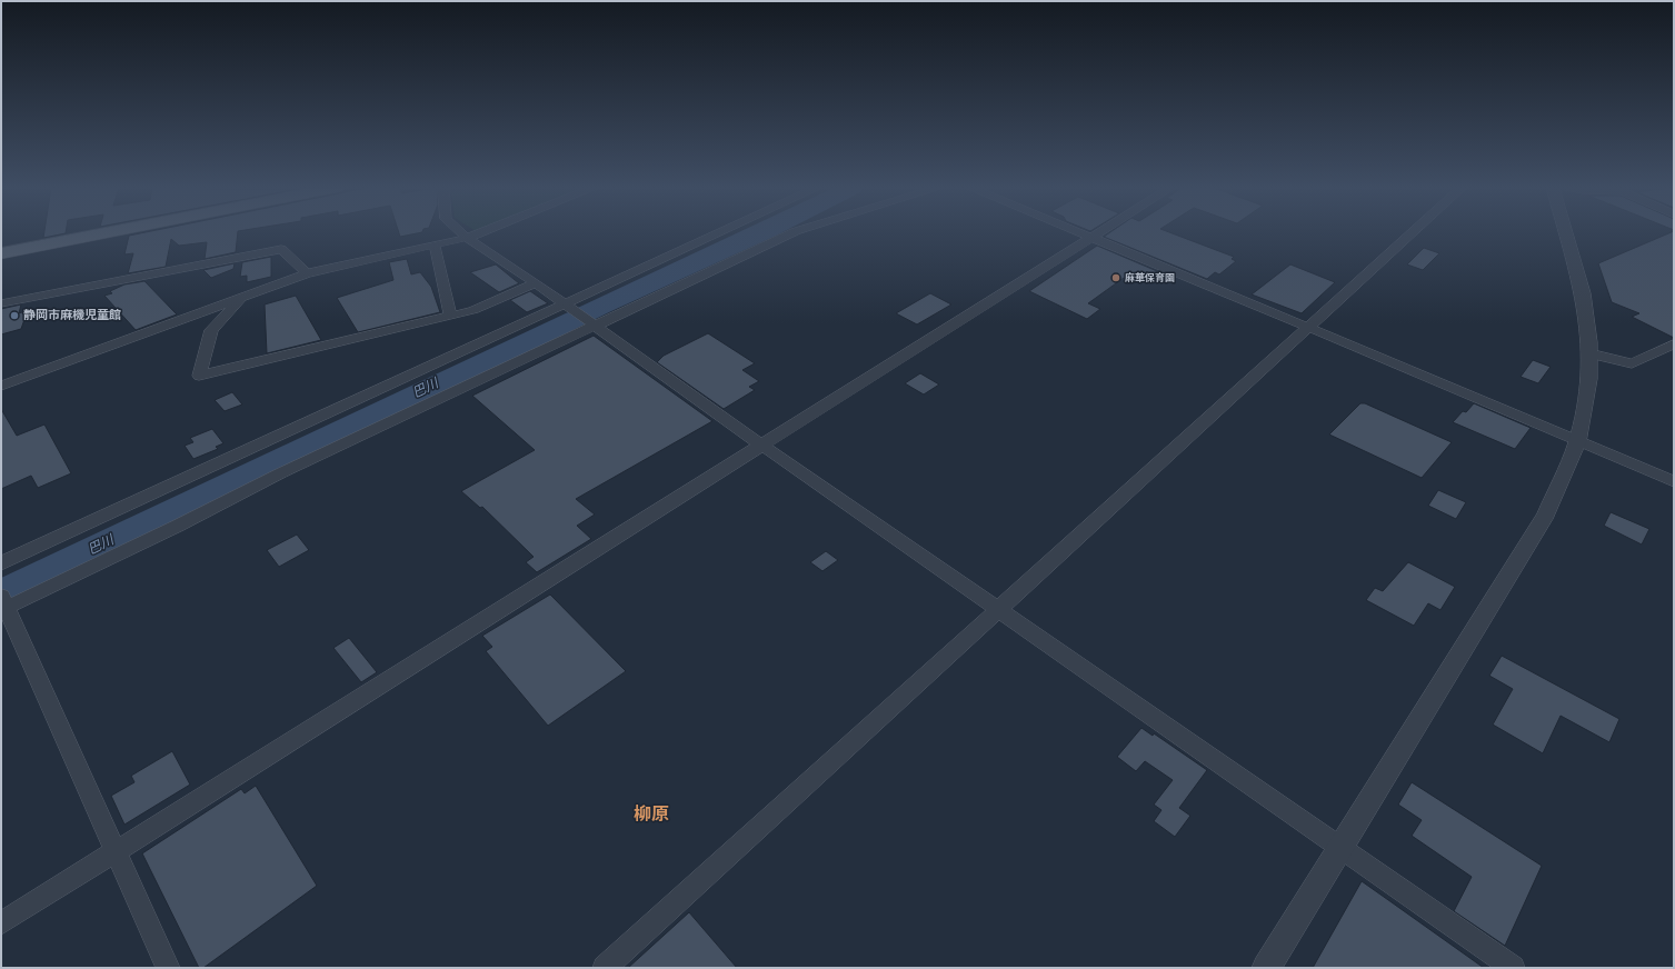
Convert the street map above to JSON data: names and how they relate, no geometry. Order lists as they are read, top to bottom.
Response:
{
  "districts": ["柳原"],
  "water": ["巴川"],
  "places": ["麻華保育園", "静岡市麻機児童館"]
}
